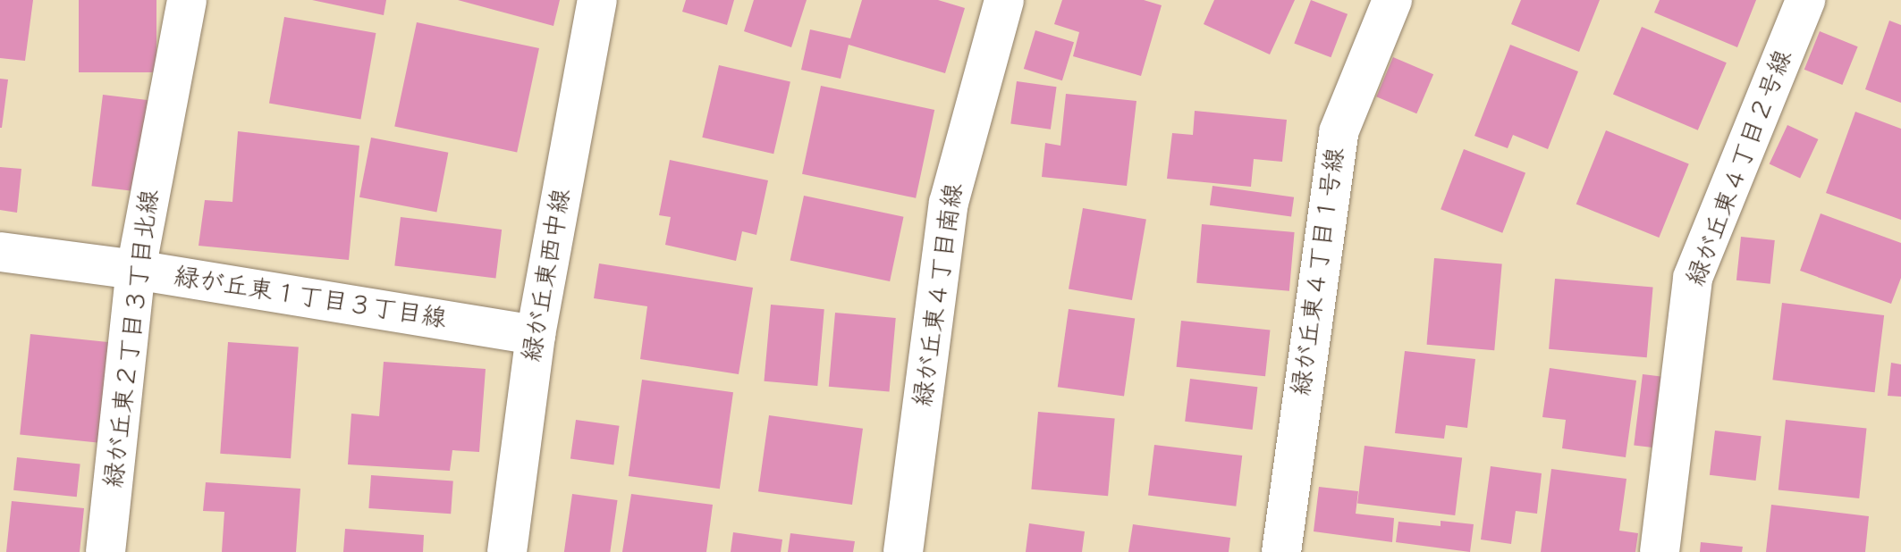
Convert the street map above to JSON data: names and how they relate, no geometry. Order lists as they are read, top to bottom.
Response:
{
  "streets": {
    "street": [
      "緑が丘東４丁目２号線",
      "緑が丘東４丁目１号線",
      "緑が丘東西中線",
      "緑が丘東４丁目南線",
      "緑が丘東１丁目３丁目線",
      "緑が丘東２丁目３丁目北線"
    ]
  },
  "crossings": [
    ["緑が丘東西中線", "緑が丘東１丁目３丁目線"],
    ["緑が丘東１丁目３丁目線", "緑が丘東２丁目３丁目北線"]
  ]
}
